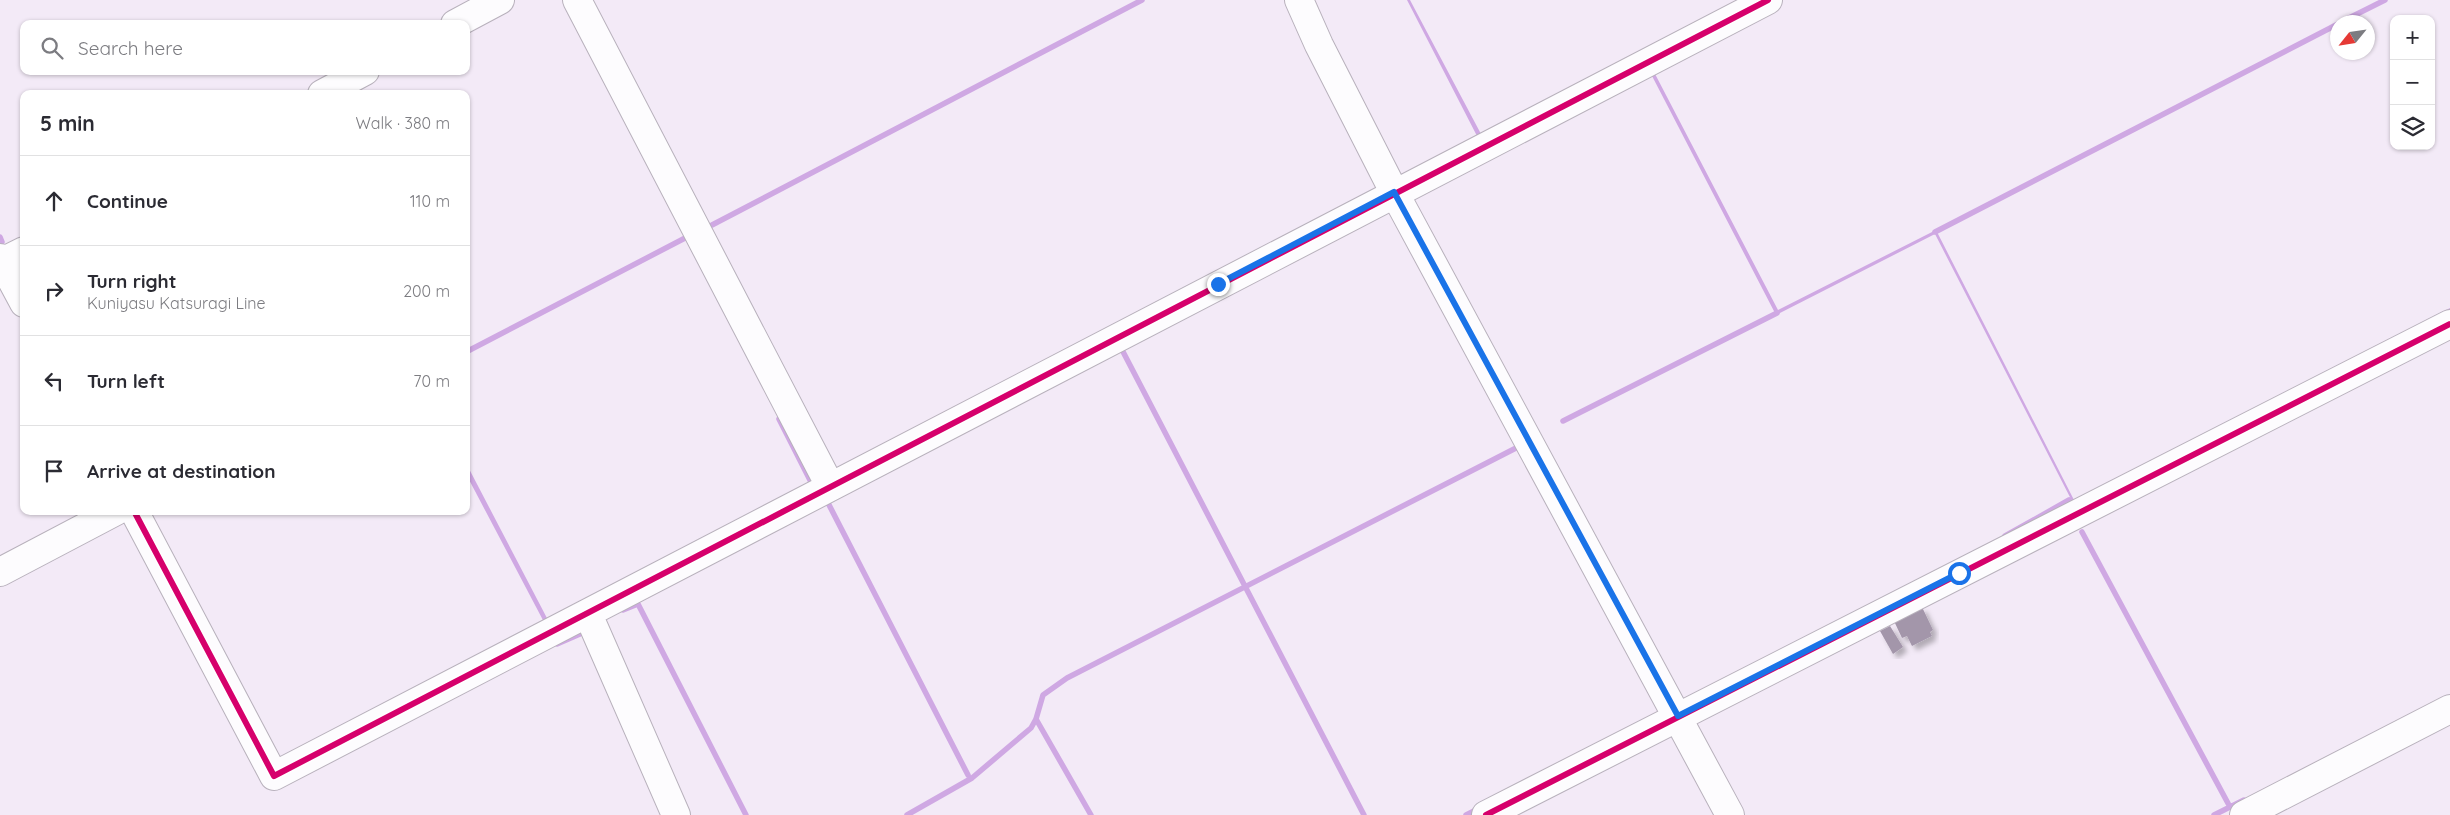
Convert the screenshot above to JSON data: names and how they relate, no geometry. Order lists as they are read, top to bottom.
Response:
{
  "north": "bottom left",
  "page": {
    "map_buttons": ["+", "−"],
    "search": "Search here",
    "heading": ["5 min", "Walk · 380 m"],
    "list": [
      ["Continue", "110 m"],
      ["Turn right", "Kuniyasu Katsuragi Line", "200 m"],
      ["Turn left", "70 m"],
      "Arrive at destination"
    ]
  }
}
